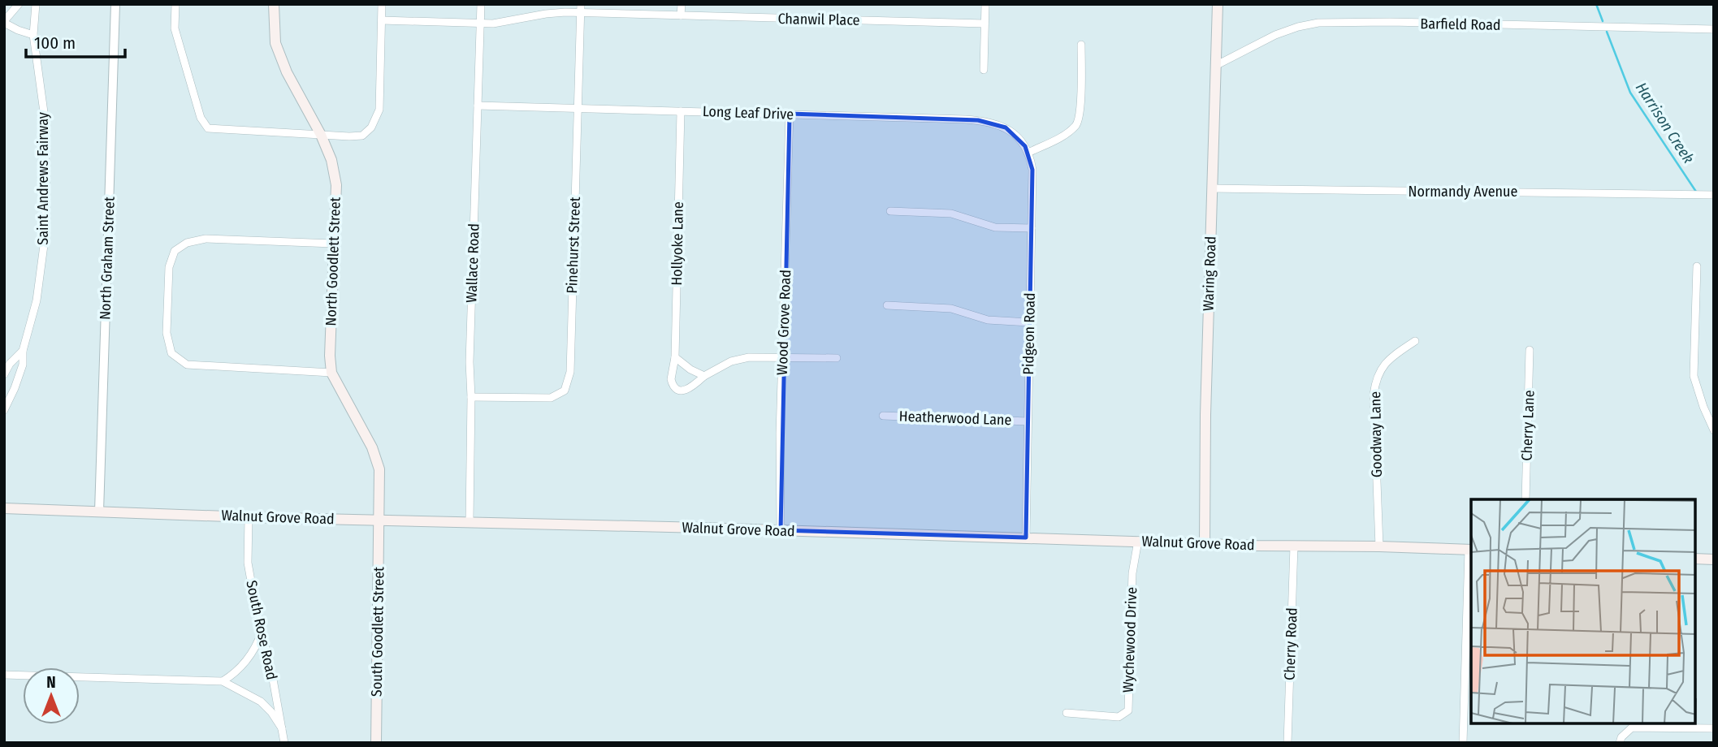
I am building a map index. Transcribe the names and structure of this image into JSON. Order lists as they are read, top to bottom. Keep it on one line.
{"streets":{"main road":["North Goodlett Street","Waring Road","Walnut Grove Road","South Goodlett Street"],"street":["Chanwil Place","Barfield Road","Long Leaf Drive","Saint Andrews Fairway","Normandy Avenue","Hollyoke Lane","Pinehurst Street","North Graham Street","Wallace Road","Wood Grove Road","Pidgeon Road","Heatherwood Lane","Cherry Lane","Goodway Lane","South Rose Road","Wychewood Drive","Cherry Road"]},"crossings":[["Chanwil Place","Pinehurst Street"],["Chanwil Place","Wallace Road"],["Barfield Road","Waring Road"],["Long Leaf Drive","Hollyoke Lane"],["Long Leaf Drive","Pinehurst Street"],["Long Leaf Drive","Wallace Road"],["Long Leaf Drive","Wood Grove Road"],["Long Leaf Drive","Pidgeon Road"],["Normandy Avenue","Waring Road"],["Pinehurst Street","Wallace Road"],["North Graham Street","Walnut Grove Road"],["North Goodlett Street","Walnut Grove Road"],["North Goodlett Street","South Goodlett Street"],["Wallace Road","Walnut Grove Road"],["Waring Road","Walnut Grove Road"],["Wood Grove Road","Walnut Grove Road"],["Pidgeon Road","Heatherwood Lane"],["Pidgeon Road","Walnut Grove Road"],["Goodway Lane","Walnut Grove Road"],["Walnut Grove Road","South Rose Road"],["Walnut Grove Road","South Goodlett Street"],["Walnut Grove Road","Wychewood Drive"],["Walnut Grove Road","Cherry Road"]],"water":["Harrison Creek"],"scale_bar":"100 m","north":"top"}
